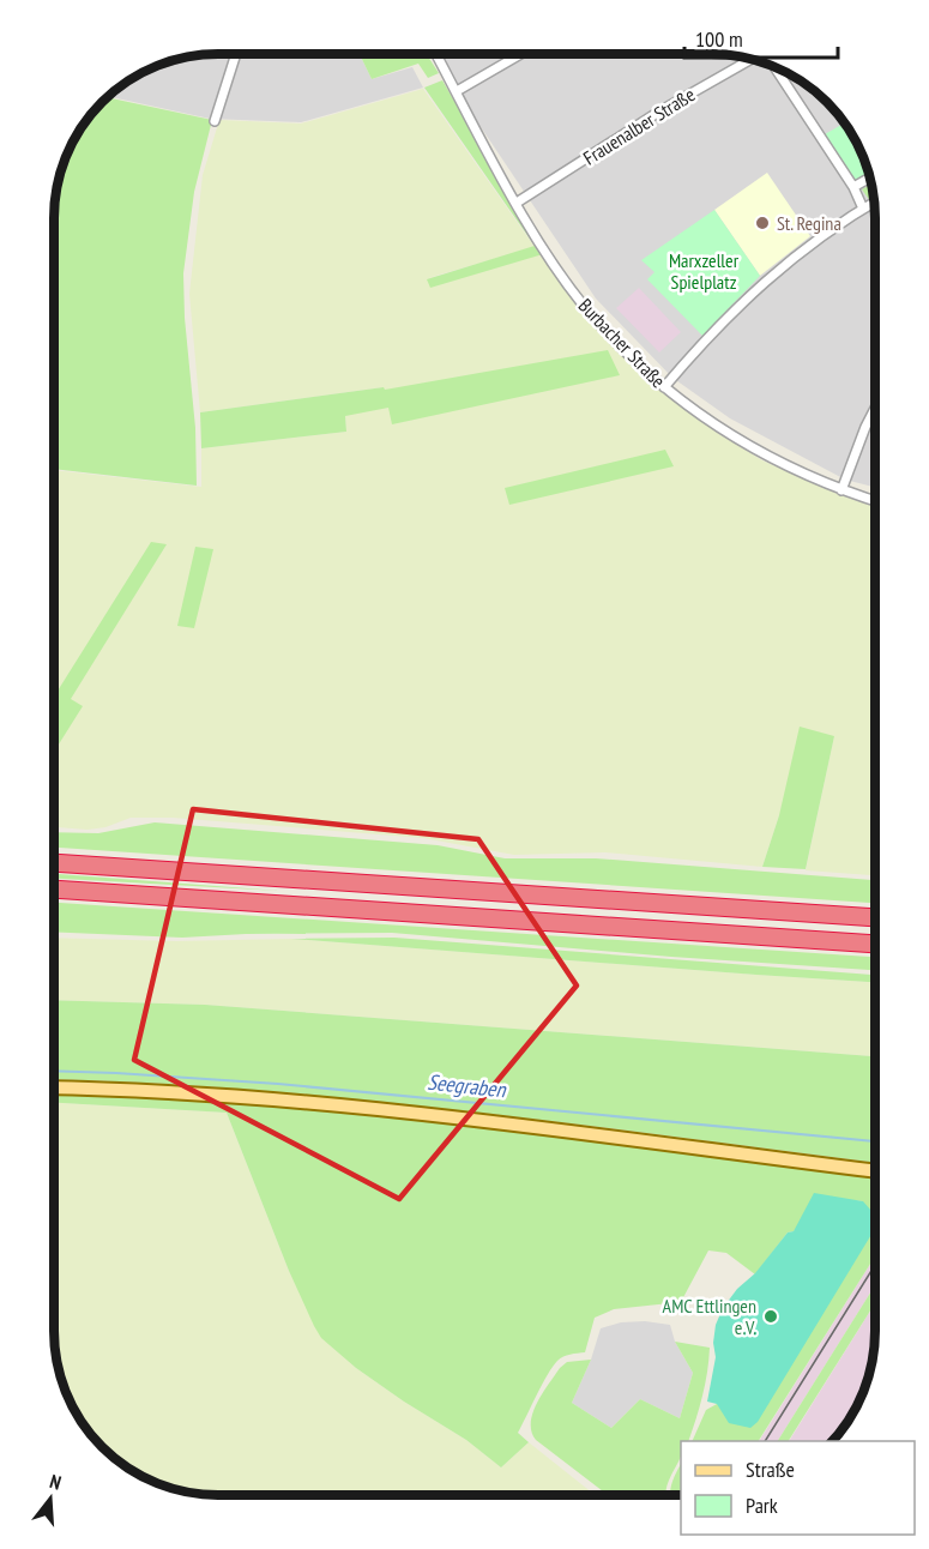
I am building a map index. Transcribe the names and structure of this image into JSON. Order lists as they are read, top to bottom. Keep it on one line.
{"streets":{"street":["Frauenalber Straße","Burbacher Straße"]},"crossings":[["Frauenalber Straße","Burbacher Straße"]],"water":["Seegraben"],"parks":["Marxzeller Spielplatz"],"places":["St. Regina","AMC Ettlingen e.V."],"legend":["Straße","Park"],"scale_bar":"100 m","north":"top"}
